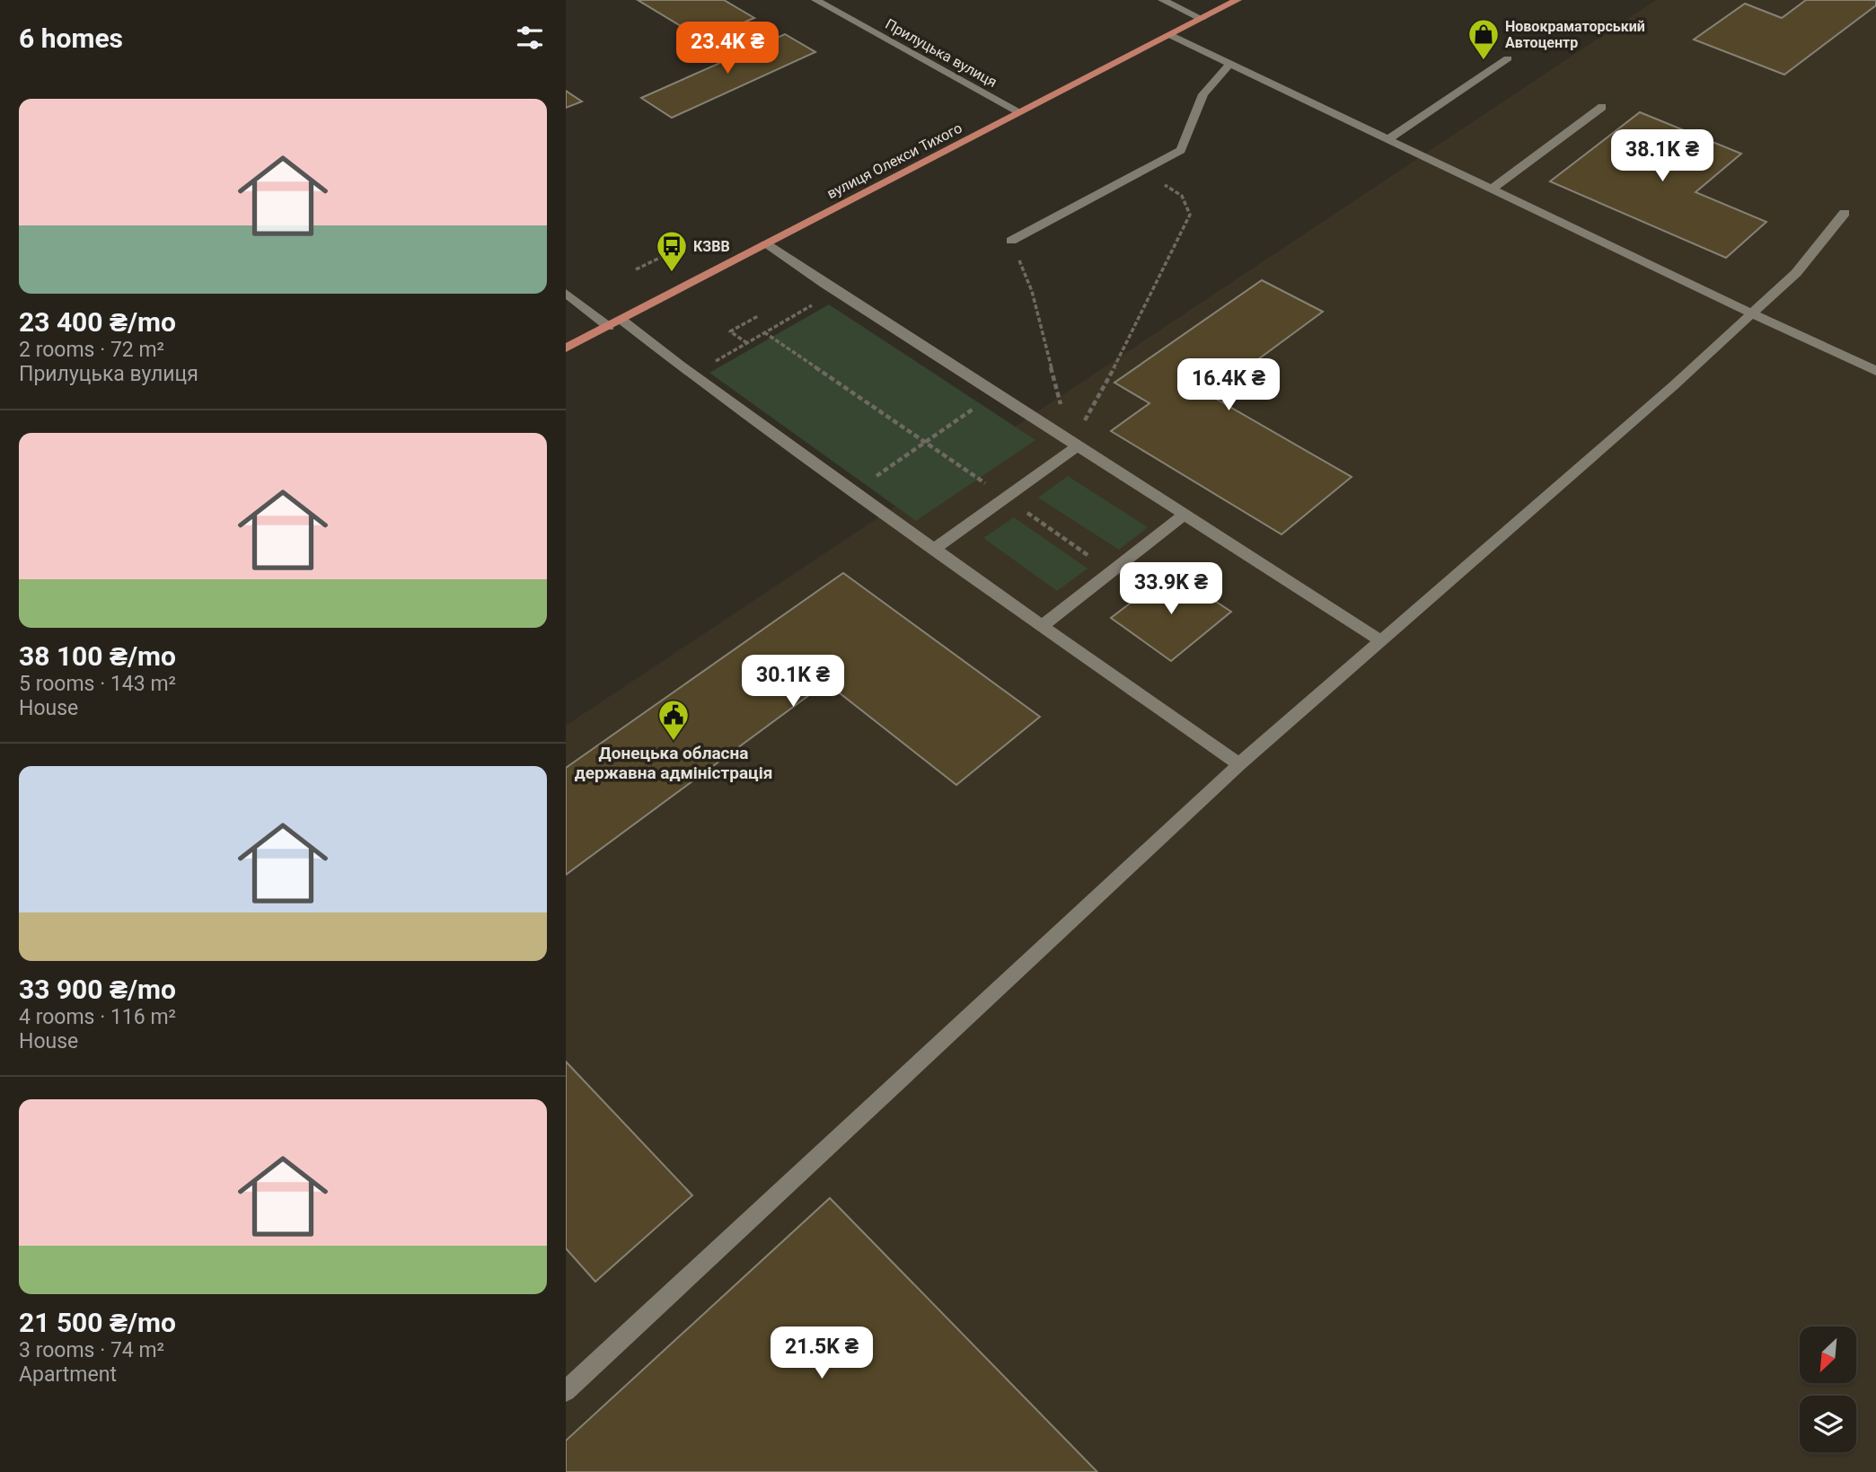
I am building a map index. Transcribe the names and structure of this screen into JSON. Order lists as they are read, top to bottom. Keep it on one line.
{"streets":{"main road":["вулиця Олекси Тихого"],"street":["Прилуцька вулиця"]},"crossings":[["Прилуцька вулиця","вулиця Олекси Тихого"]],"places":{"shop":["Новокраматорський Автоцентр"],"bus stop":["КЗВВ"],"public building":["Донецька обласна державна адміністрація"]},"north":"bottom left","page":{"heading":"6 homes","price":["23.4K ₴","38.1K ₴","16.4K ₴","33.9K ₴","30.1K ₴","21.5K ₴"],"list":[{"name":"23 400 ₴/mo","note":"2 rooms · 72 m² · Прилуцька вулиця"},{"name":"38 100 ₴/mo","note":"5 rooms · 143 m² · House"},{"name":"33 900 ₴/mo","note":"4 rooms · 116 m² · House"},{"name":"21 500 ₴/mo","note":"3 rooms · 74 m² · Apartment"}]}}
